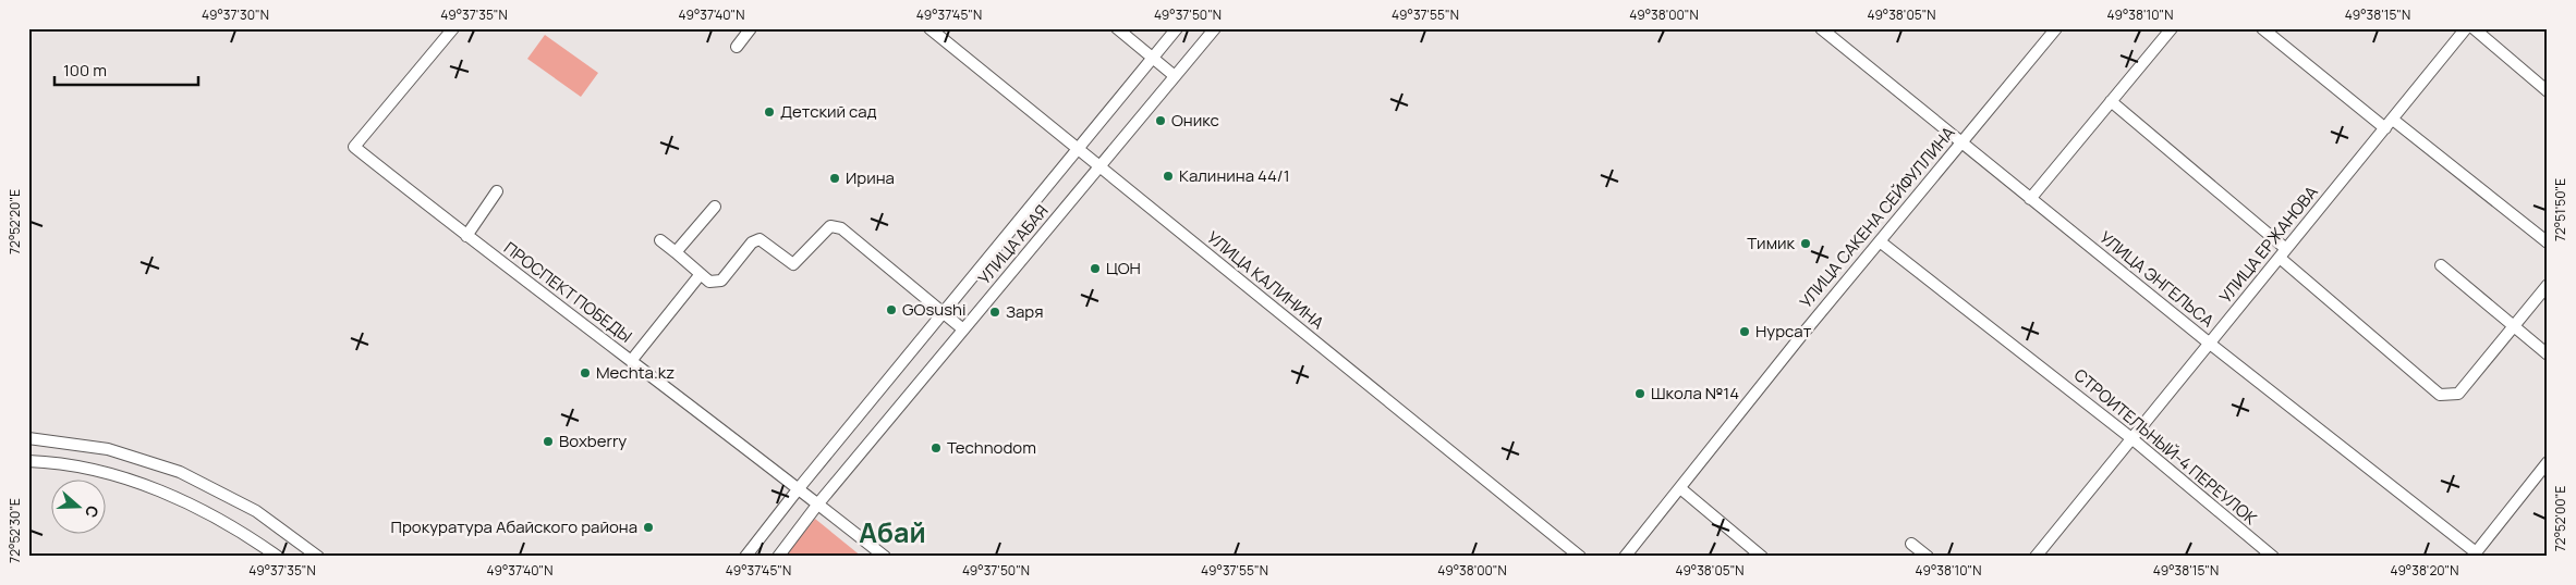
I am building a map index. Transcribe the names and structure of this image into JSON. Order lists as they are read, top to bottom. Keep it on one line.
{"streets":{"street":["УЛИЦА САКЕНА СЕЙФУЛЛИНА","УЛИЦА АБАЯ","УЛИЦА ЕРЖАНОВА","УЛИЦА ЭНГЕЛЬСА","УЛИЦА КАЛИНИНА","ПРОСПЕКТ ПОБЕДЫ","СТРОИТЕЛЬНЫЙ-4 ПЕРЕУЛОК"]},"crossings":[["УЛИЦА САКЕНА СЕЙФУЛЛИНА","УЛИЦА ЭНГЕЛЬСА"],["УЛИЦА САКЕНА СЕЙФУЛЛИНА","СТРОИТЕЛЬНЫЙ-4 ПЕРЕУЛОК"],["УЛИЦА АБАЯ","УЛИЦА КАЛИНИНА"],["УЛИЦА АБАЯ","ПРОСПЕКТ ПОБЕДЫ"],["УЛИЦА ЕРЖАНОВА","УЛИЦА ЭНГЕЛЬСА"],["УЛИЦА ЕРЖАНОВА","СТРОИТЕЛЬНЫЙ-4 ПЕРЕУЛОК"]],"districts":["Абай"],"places":["Детский сад","Оникс","Калинина 44/1","Ирина","Тимик","ЦОН","GOsushi","Заря","Нурсат","Mechta.kz","Школа №14","Boxberry","Technodom","Прокуратура Абайского района"],"scale_bar":"100 m","north":"right","coordinates":["49°37'30\"N","49°37'35\"N","49°37'40\"N","49°37'45\"N","49°37'50\"N","49°37'55\"N","49°38'00\"N","49°38'05\"N","49°38'10\"N","49°38'15\"N","72°51'50\"E","72°52'20\"E","72°52'00\"E","72°52'30\"E","49°38'20\"N"]}
